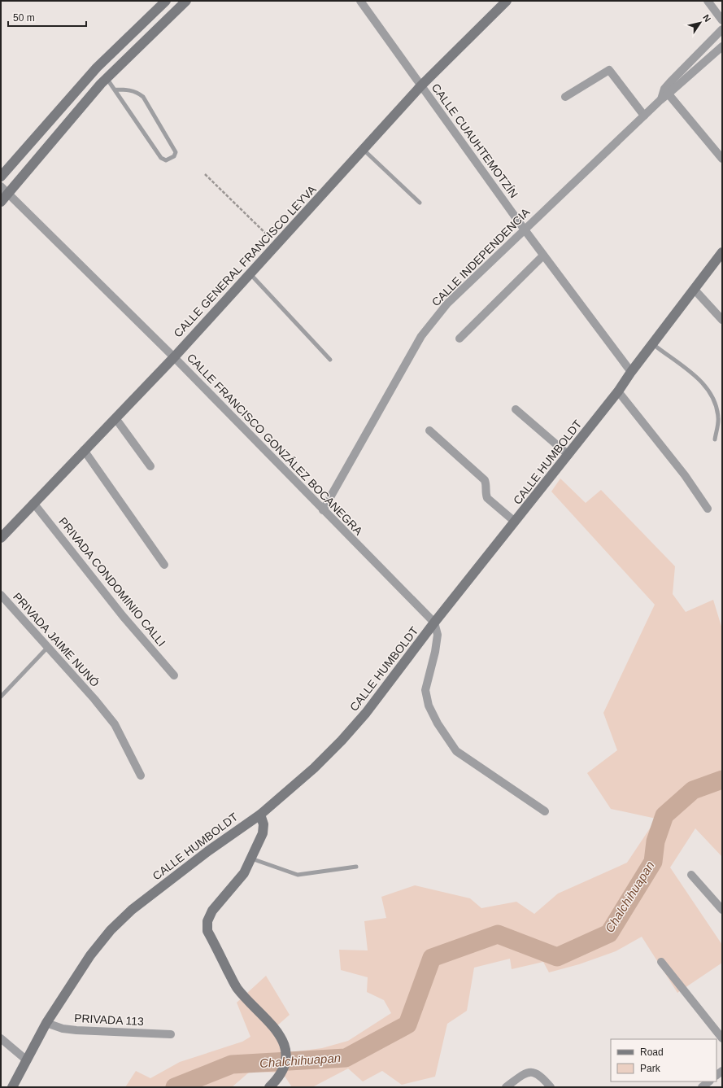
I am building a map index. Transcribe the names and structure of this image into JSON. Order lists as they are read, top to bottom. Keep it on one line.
{"streets":{"street":["CALLE CUAUHTEMOTZÍN","CALLE INDEPENDENCIA","CALLE GENERAL FRANCISCO LEYVA","CALLE FRANCISCO GONZÁLEZ BOCANEGRA","CALLE HUMBOLDT","PRIVADA CONDOMINIO CALLI","PRIVADA JAIME NUNÓ","PRIVADA 113"]},"crossings":[["CALLE CUAUHTEMOTZÍN","CALLE INDEPENDENCIA"],["CALLE CUAUHTEMOTZÍN","CALLE GENERAL FRANCISCO LEYVA"],["CALLE CUAUHTEMOTZÍN","CALLE HUMBOLDT"],["CALLE INDEPENDENCIA","CALLE FRANCISCO GONZÁLEZ BOCANEGRA"],["CALLE GENERAL FRANCISCO LEYVA","CALLE FRANCISCO GONZÁLEZ BOCANEGRA"],["CALLE GENERAL FRANCISCO LEYVA","PRIVADA CONDOMINIO CALLI"],["CALLE FRANCISCO GONZÁLEZ BOCANEGRA","CALLE HUMBOLDT"],["CALLE HUMBOLDT","PRIVADA 113"]],"water":["Chalchihuapan"],"legend":["Road","Park"],"scale_bar":"50 m","north":"top right"}
